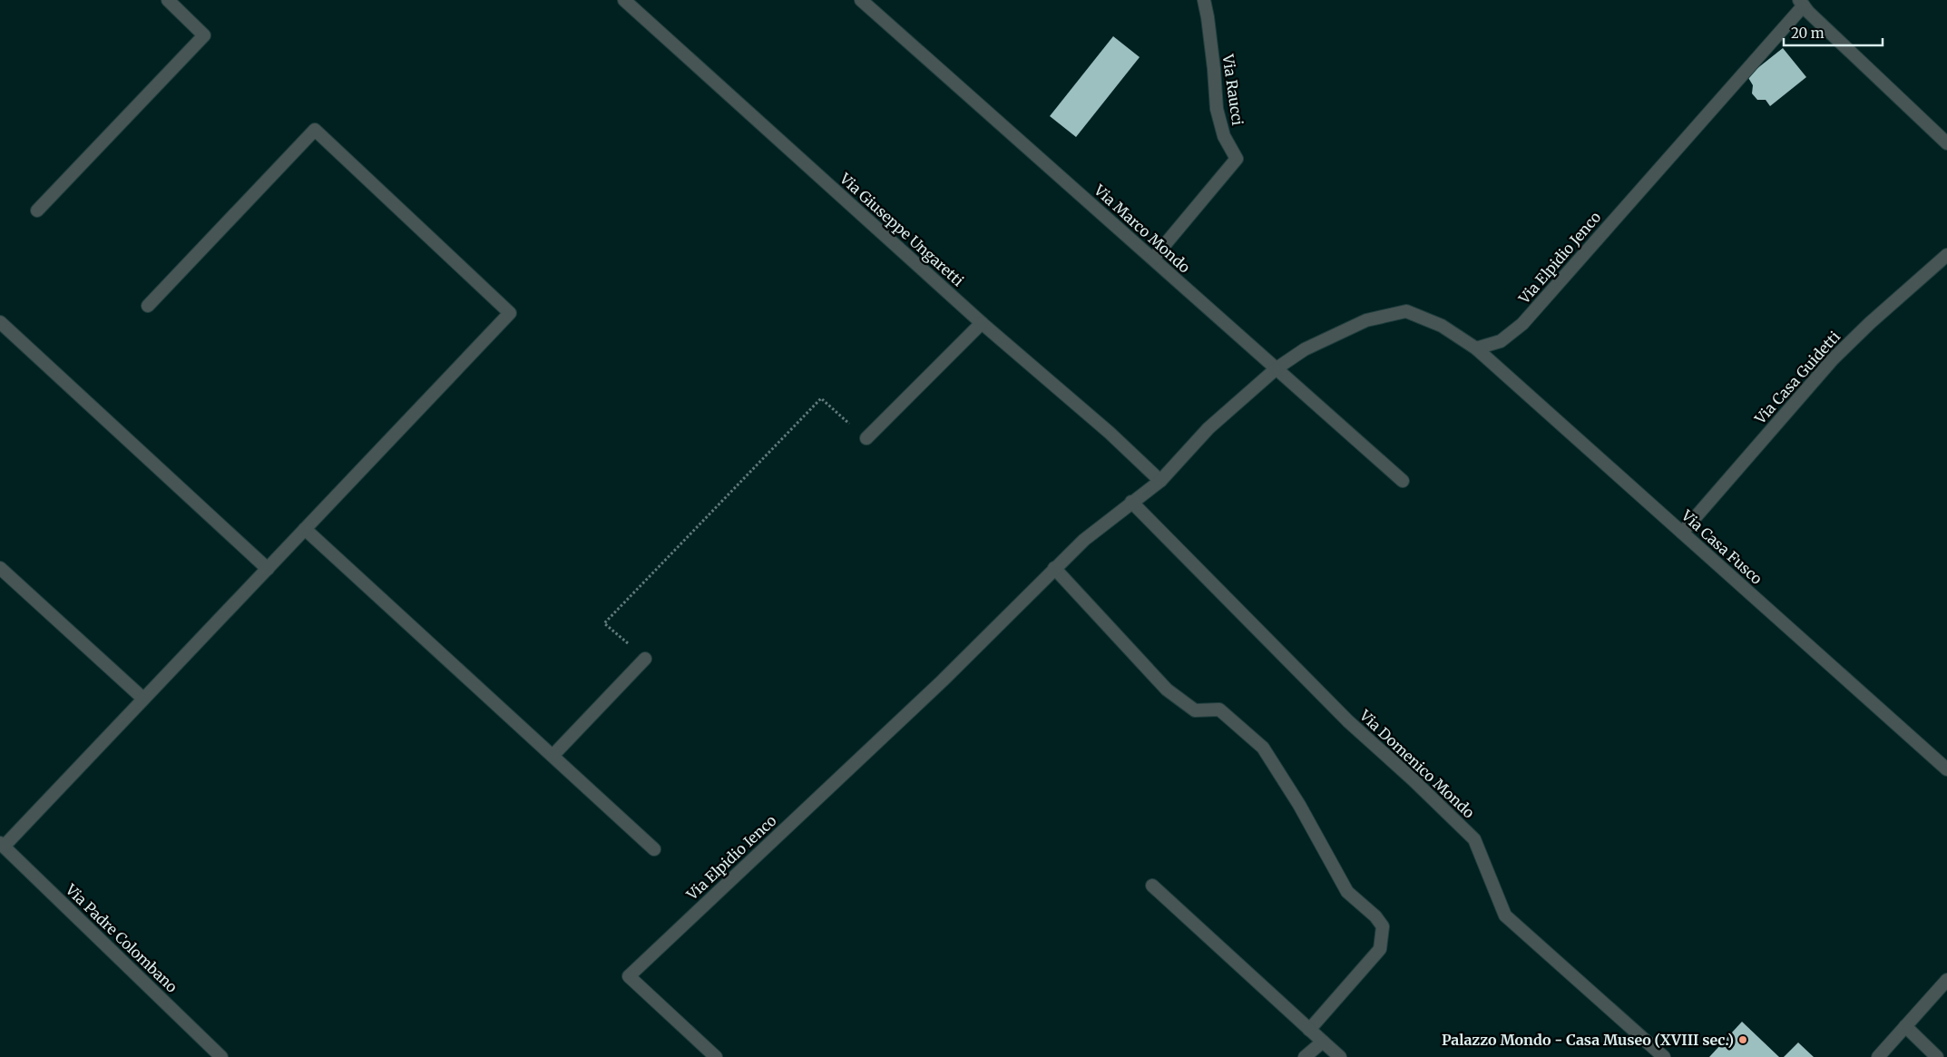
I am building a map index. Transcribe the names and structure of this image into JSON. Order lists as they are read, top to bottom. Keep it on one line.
{"streets":{"street":["Via Raucci","Via Marco Mondo","Via Giuseppe Ungaretti","Via Elpidio Jenco","Via Casa Guidetti","Via Casa Fusco","Via Domenico Mondo","Via Elpidio Ienco","Via Padre Colombano"]},"crossings":[["Via Raucci","Via Marco Mondo"],["Via Elpidio Jenco","Via Casa Fusco"],["Via Casa Guidetti","Via Casa Fusco"]],"places":["Palazzo Mondo - Casa Museo (XVIII sec.)"],"scale_bar":"20 m"}
